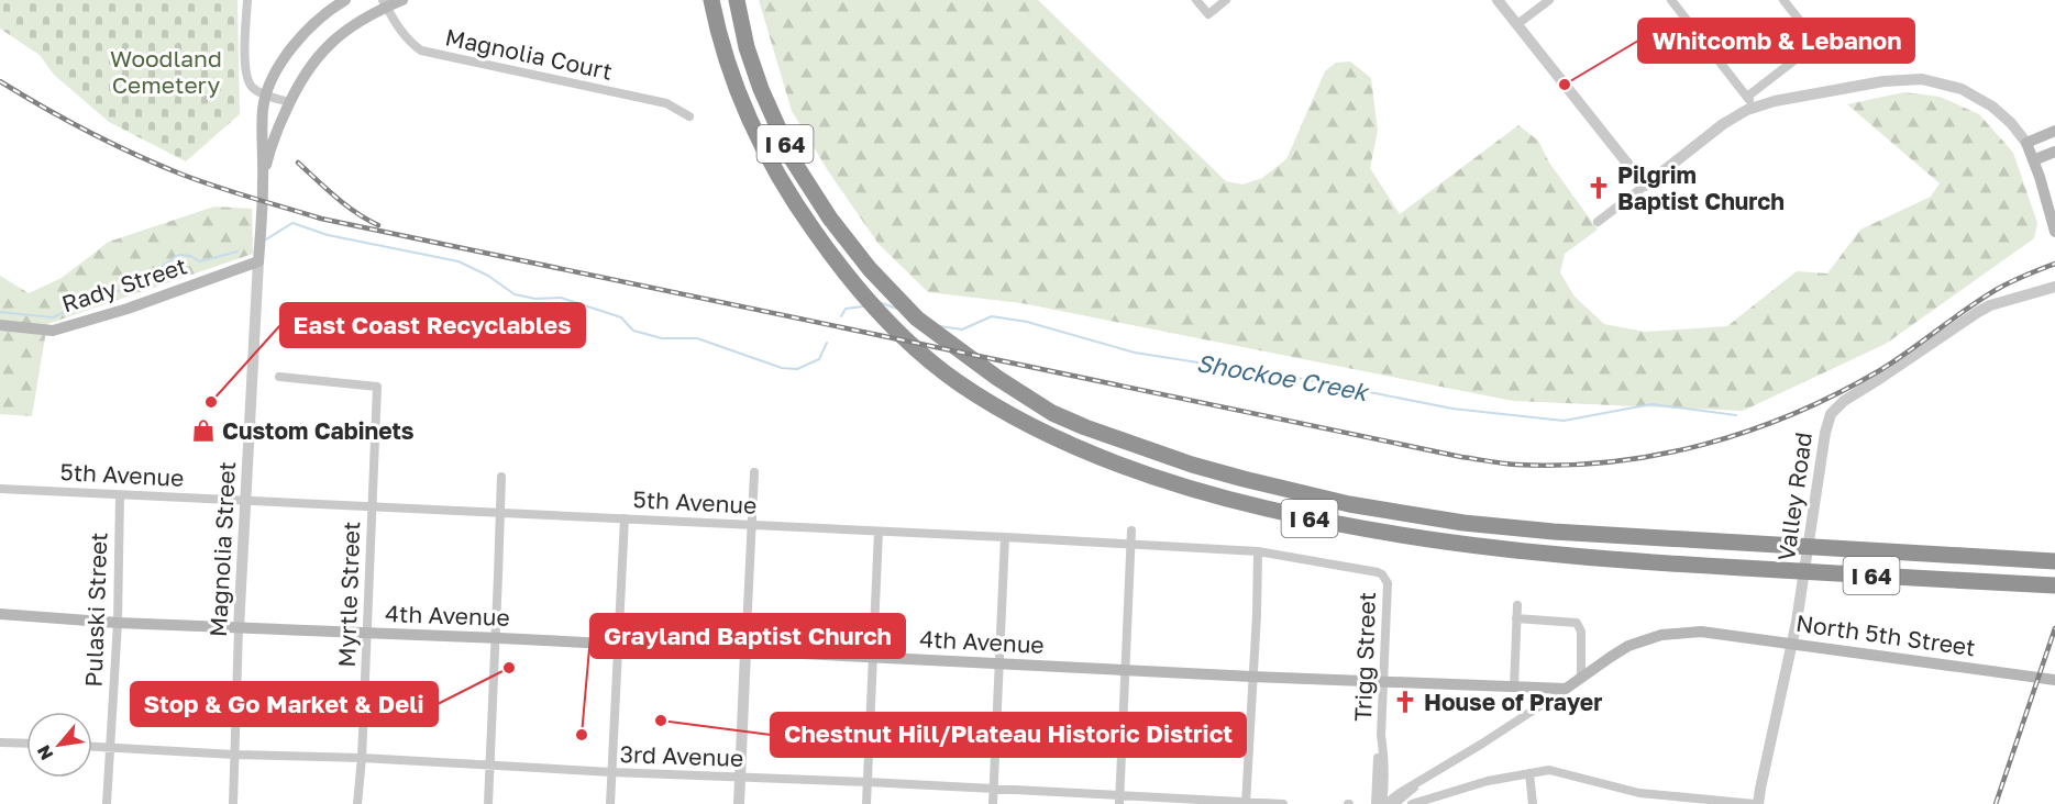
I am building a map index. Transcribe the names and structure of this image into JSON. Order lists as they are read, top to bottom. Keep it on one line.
{"streets":{"highway":["I 64"],"main road":["Rady Street","Magnolia Street","4th Avenue","North 5th Street"],"street":["Magnolia Court","5th Avenue","Valley Road","Myrtle Street","Pulaski Street","Trigg Street","3rd Avenue"]},"crossings":[["Magnolia Court","Magnolia Street"],["Rady Street","Magnolia Street"],["5th Avenue","Magnolia Street"],["5th Avenue","Myrtle Street"],["5th Avenue","Pulaski Street"],["5th Avenue","Trigg Street"],["Magnolia Street","4th Avenue"],["Magnolia Street","3rd Avenue"],["Myrtle Street","4th Avenue"],["Myrtle Street","3rd Avenue"],["Pulaski Street","4th Avenue"],["Pulaski Street","3rd Avenue"],["4th Avenue","North 5th Street"],["4th Avenue","Trigg Street"]],"water":["Shockoe Creek"],"parks":["Woodland Cemetery"],"places":{"other":["Whitcomb & Lebanon","East Coast Recyclables","Stop & Go Market & Deli","Chestnut Hill/Plateau Historic District","Grayland Baptist Church"],"church":["Pilgrim Baptist Church","House of Prayer"],"shop":["Custom Cabinets"]},"north":"bottom left"}
